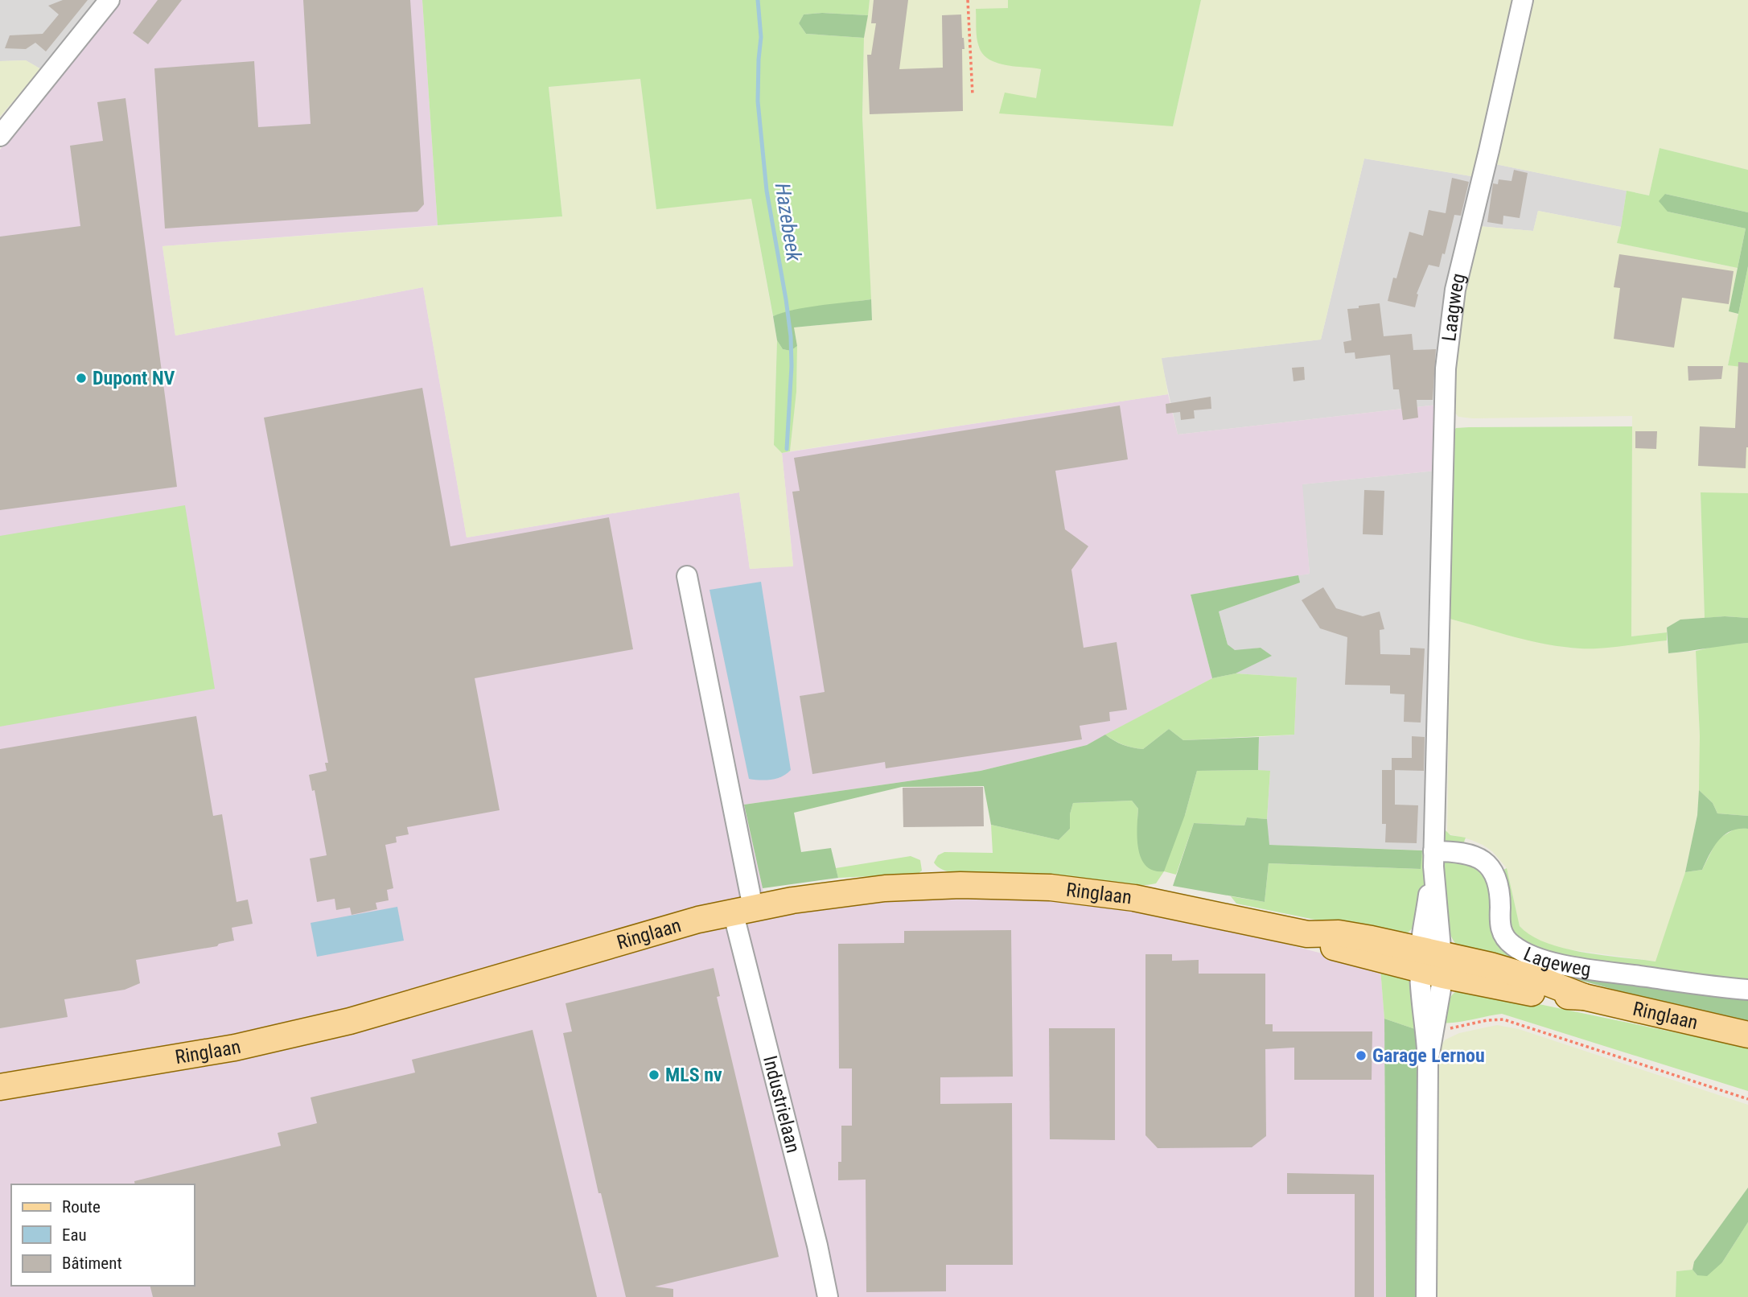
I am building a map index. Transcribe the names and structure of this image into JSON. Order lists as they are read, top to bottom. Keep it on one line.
{"streets":{"main road":["Ringlaan"],"street":["Laagweg","Lageweg","Industrielaan"]},"crossings":[["Laagweg","Lageweg"],["Ringlaan","Industrielaan"]],"water":["Hazebeek"],"places":["Dupont NV","Garage Lernou","MLS nv"],"legend":["Route","Eau","Bâtiment"]}
